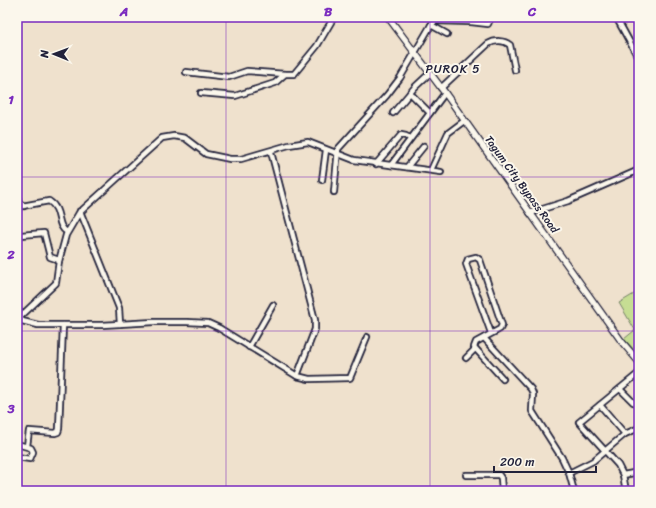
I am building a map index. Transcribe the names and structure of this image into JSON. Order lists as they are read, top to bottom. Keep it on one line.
{"streets":{"main road":["Tagum City Bypass Road"]},"districts":["PUROK 5"],"scale_bar":"200 m","north":"left","grid":{"columns":["A","B","C"],"rows":["1","2","3"]}}
